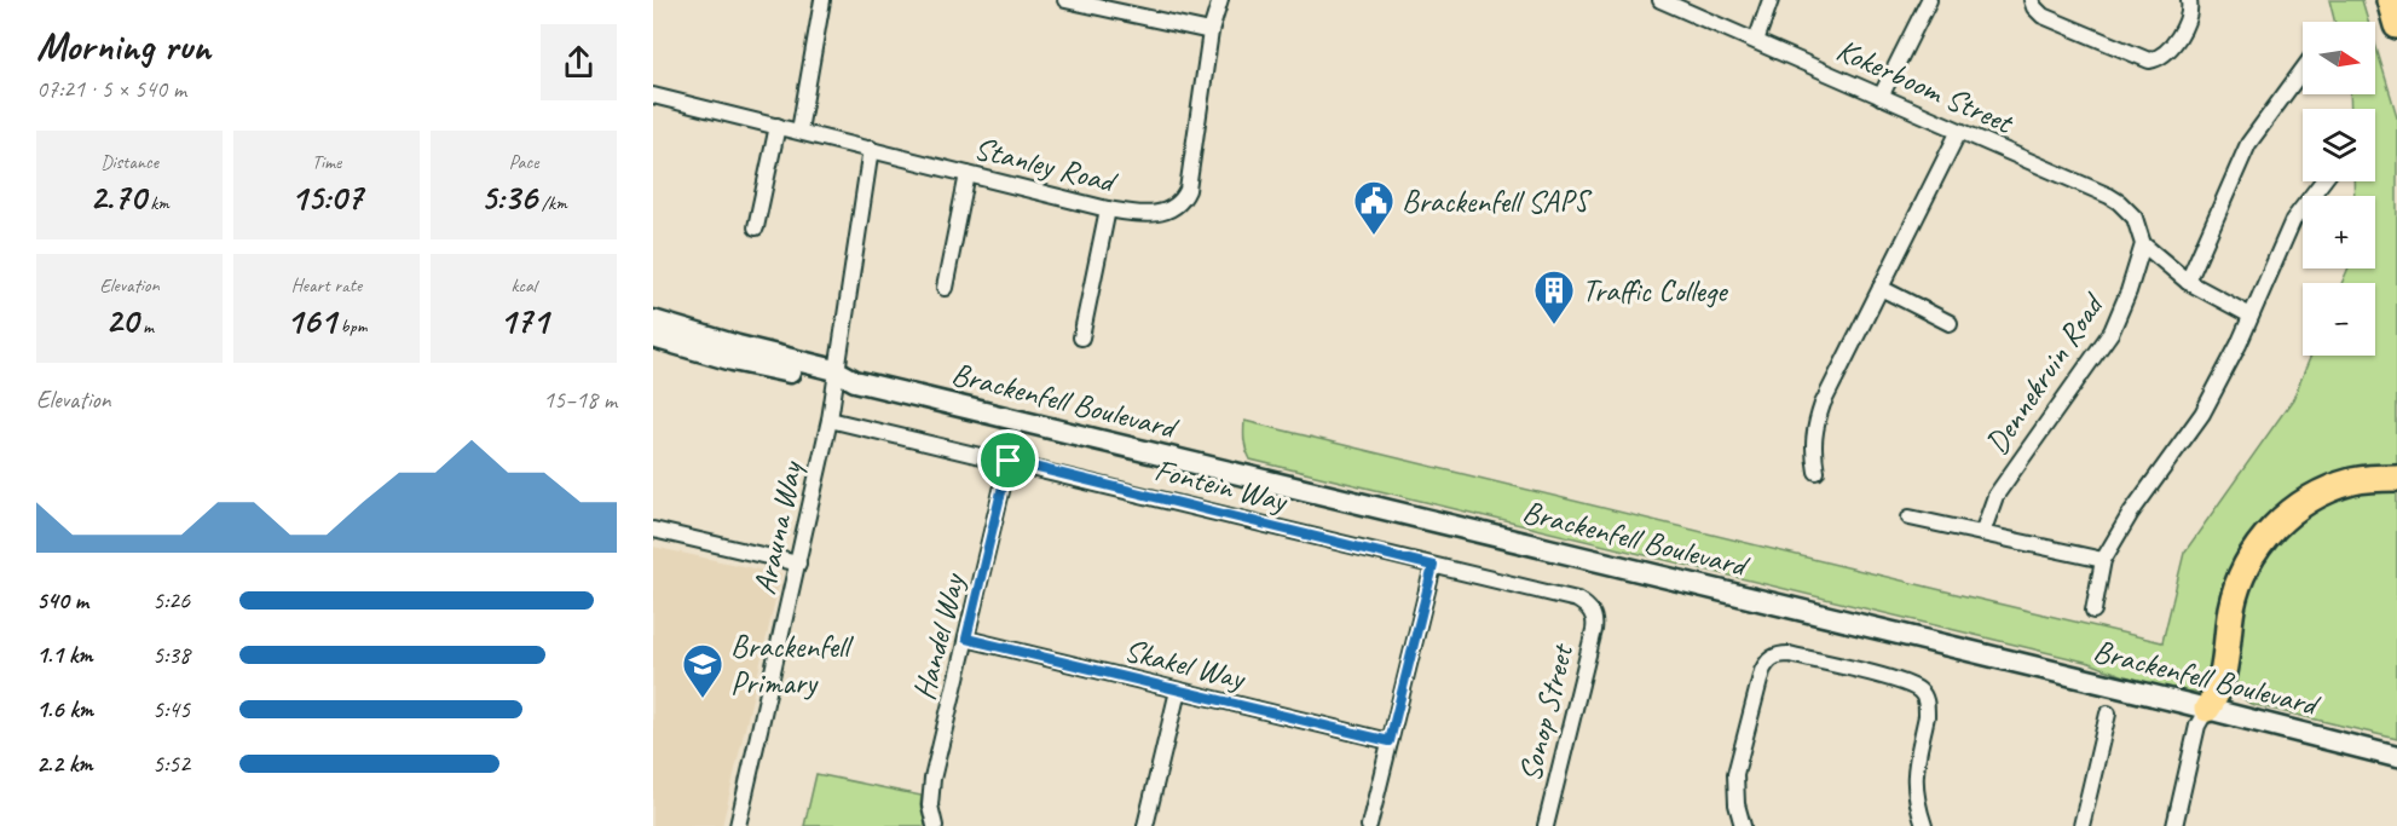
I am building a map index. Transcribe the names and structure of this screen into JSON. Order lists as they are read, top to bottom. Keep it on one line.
{"streets":{"street":["Kokerboom Street","Stanley Road","Dennekruin Road","Brackenfell Boulevard","Fontein Way","Arauna Way","Handel Way","Skakel Way","Sonop Street"]},"crossings":[["Kokerboom Street","Dennekruin Road"],["Brackenfell Boulevard","Arauna Way"],["Fontein Way","Arauna Way"],["Fontein Way","Handel Way"],["Fontein Way","Sonop Street"],["Handel Way","Skakel Way"]],"places":{"public building":["Brackenfell SAPS"],"building":["Traffic College"],"school or university":["Brackenfell Primary"]},"north":"right","page":{"heading":["Morning run","07:21 · 5 × 540 m"],"map_buttons":["+","−"],"stats":[["Distance","2.70 km"],["Time","15:07"],["Pace","5:36 /km"],["Elevation","20 m"],["Heart rate","161 bpm"],["kcal","171"]],"chart":["Elevation","15–18 m"],"list":[{"name":"540 m","note":"5:26"},{"name":"1.1 km","note":"5:38"},{"name":"1.6 km","note":"5:45"},{"name":"2.2 km","note":"5:52"}]}}
